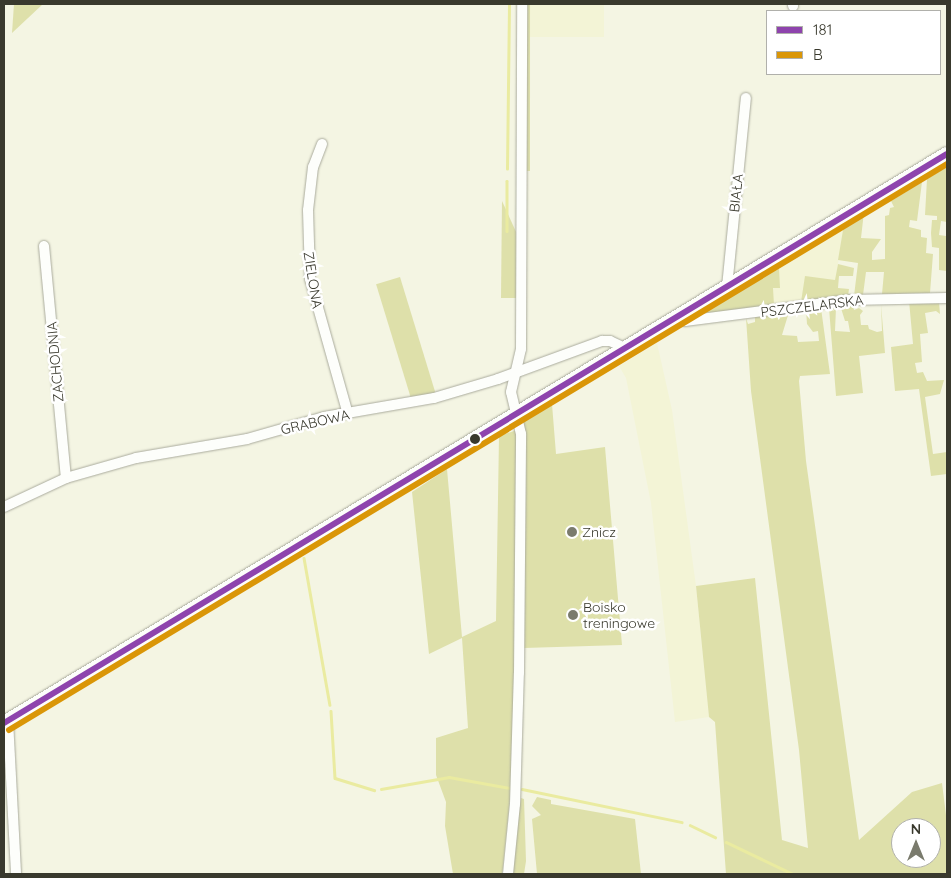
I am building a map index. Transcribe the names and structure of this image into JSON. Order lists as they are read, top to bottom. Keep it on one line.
{"streets":{"street":["BIAŁA","ZIELONA","PSZCZELARSKA","ZACHODNIA","GRABOWA"]},"crossings":[["ZIELONA","GRABOWA"],["ZACHODNIA","GRABOWA"]],"places":["Znicz","Boisko treningowe"],"lines":["transit line 181","transit line B"],"legend":["181","B"],"north":"top"}
